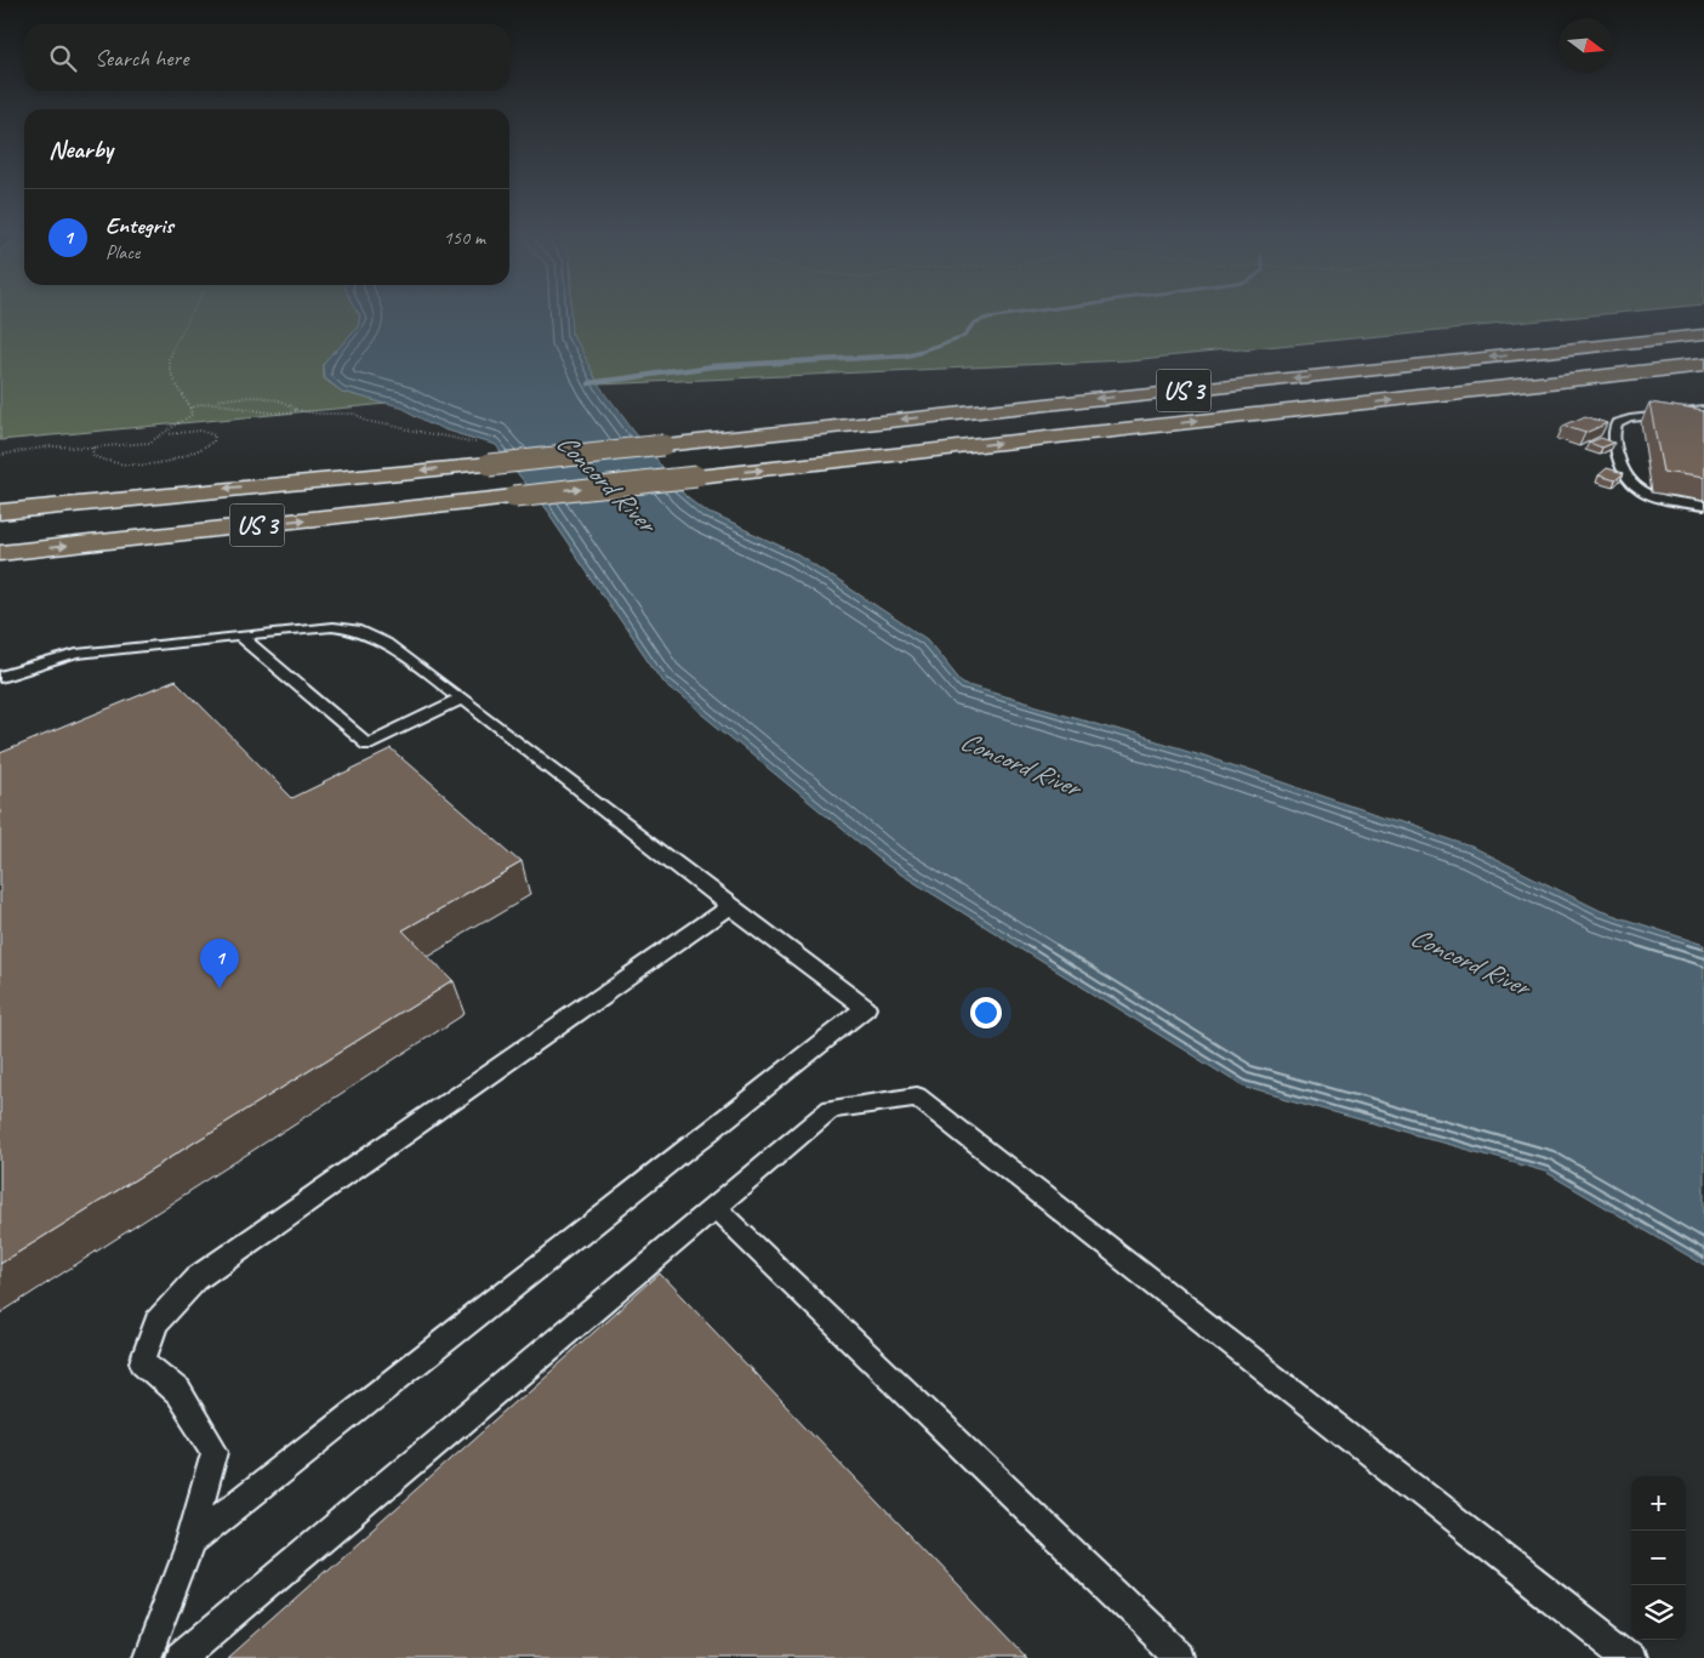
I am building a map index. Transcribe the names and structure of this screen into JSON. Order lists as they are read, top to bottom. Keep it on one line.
{"streets":{"highway":["US 3"]},"water":["Concord River"],"north":"right","page":{"search":"Search here","heading":"Nearby","list":[{"mark":"1","name":"Entegris","note":"Place","value":"150 m"}],"pins":"1","map_buttons":["+","−"]}}
